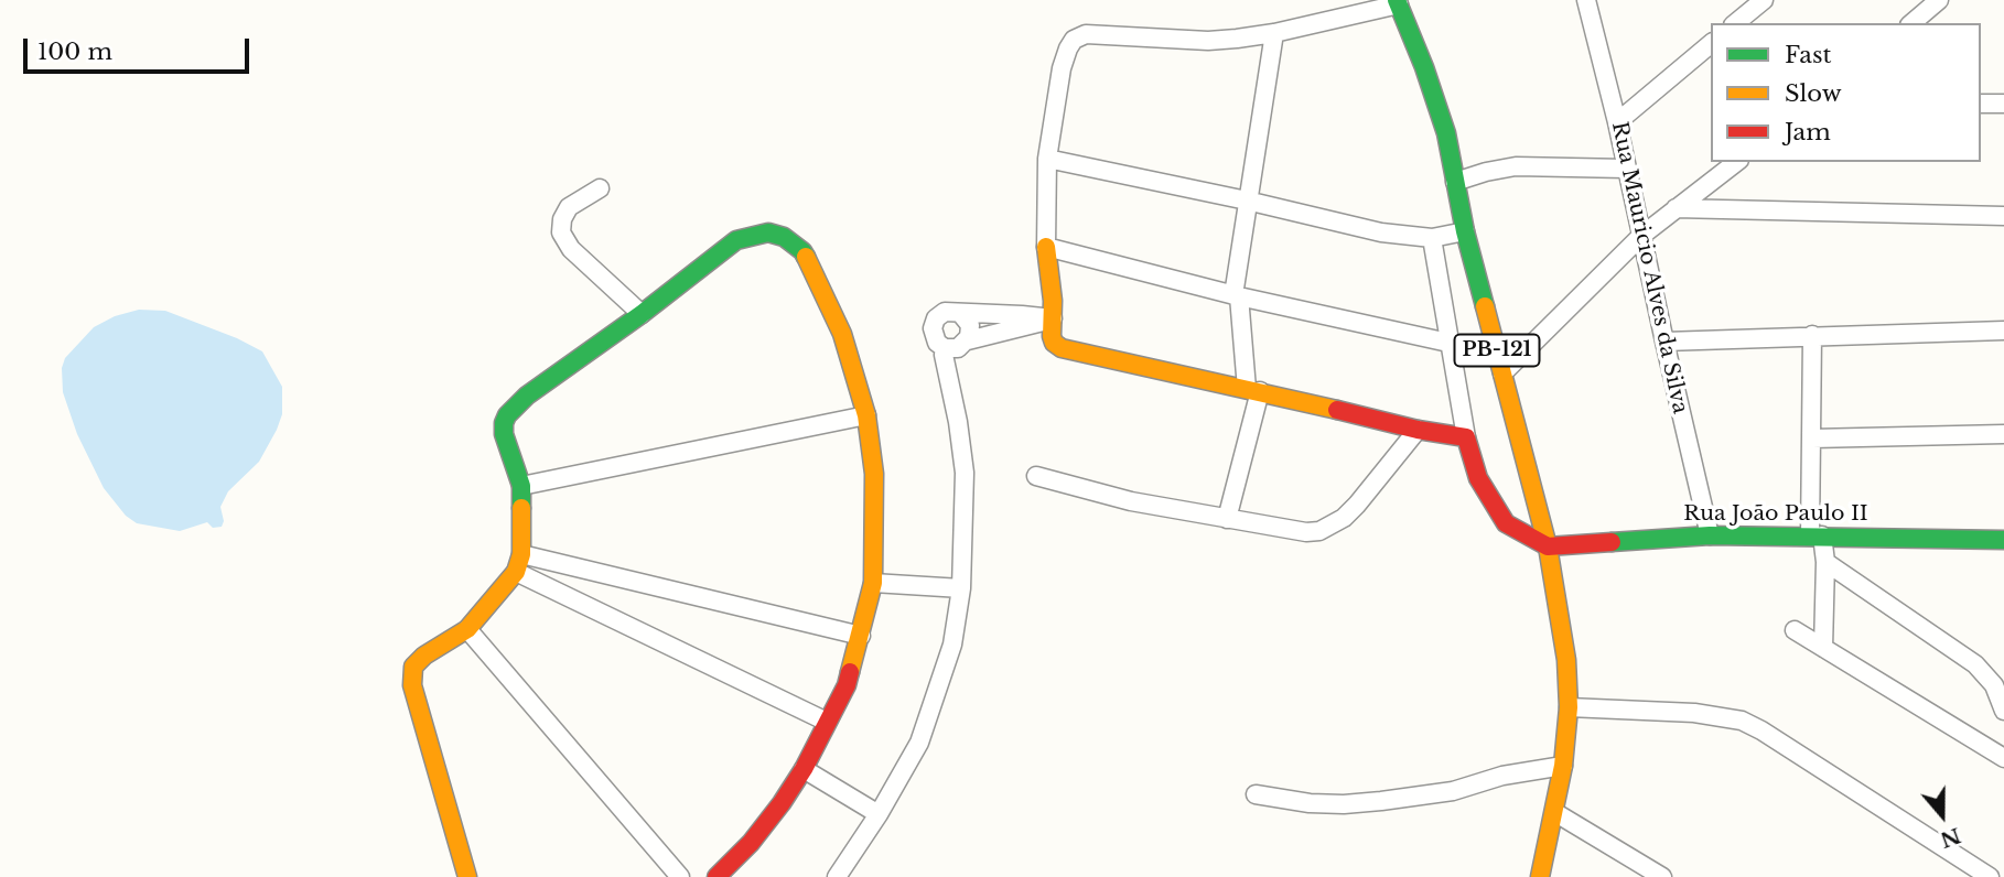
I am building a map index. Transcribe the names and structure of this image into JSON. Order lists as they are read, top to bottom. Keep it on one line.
{"streets":{"street":["Rua Mauricio Alves da Silva","PB-121","Rua João Paulo II"]},"crossings":[["Rua Mauricio Alves da Silva","Rua João Paulo II"],["PB-121","Rua João Paulo II"]],"legend":["Fast","Slow","Jam"],"scale_bar":"100 m","north":"bottom"}
